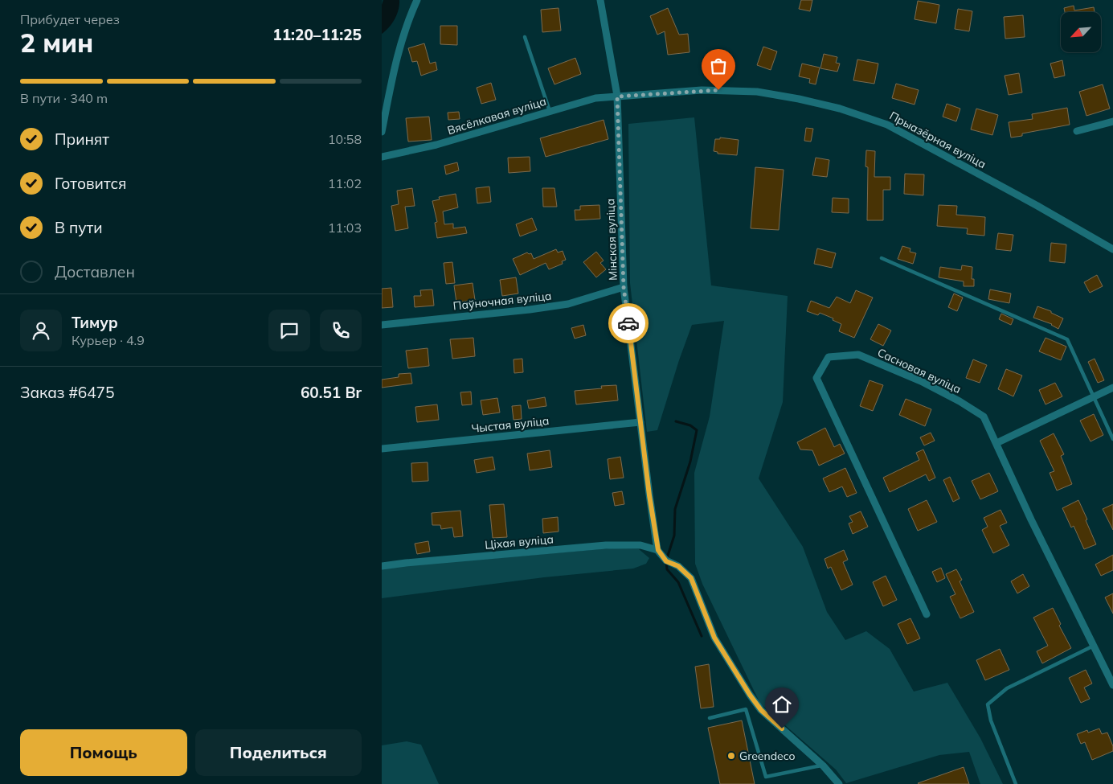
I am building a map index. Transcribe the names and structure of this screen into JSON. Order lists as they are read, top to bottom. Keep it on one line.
{"streets":{"street":["Вясёлкавая вуліца","Прыазёрная вуліца","Мінская вуліца","Паўночная вуліца","Сасновая вуліца","Чыстая вуліца","Ціхая вуліца"]},"crossings":[["Вясёлкавая вуліца","Прыазёрная вуліца"],["Вясёлкавая вуліца","Мінская вуліца"],["Прыазёрная вуліца","Мінская вуліца"],["Мінская вуліца","Паўночная вуліца"],["Мінская вуліца","Чыстая вуліца"],["Мінская вуліца","Ціхая вуліца"]],"places":["Greendeco"],"north":"bottom left","page":{"heading":["2 мин","Прибудет через","11:20–11:25"],"panel":["Тимур","Курьер · 4.9","Заказ #6475","60.51 Br"],"bar":"В пути · 340 m","list":[["Принят","10:58"],["Готовится","11:02"],["В пути","11:03"],"Доставлен"],"buttons":["Помощь","Поделиться"]}}
